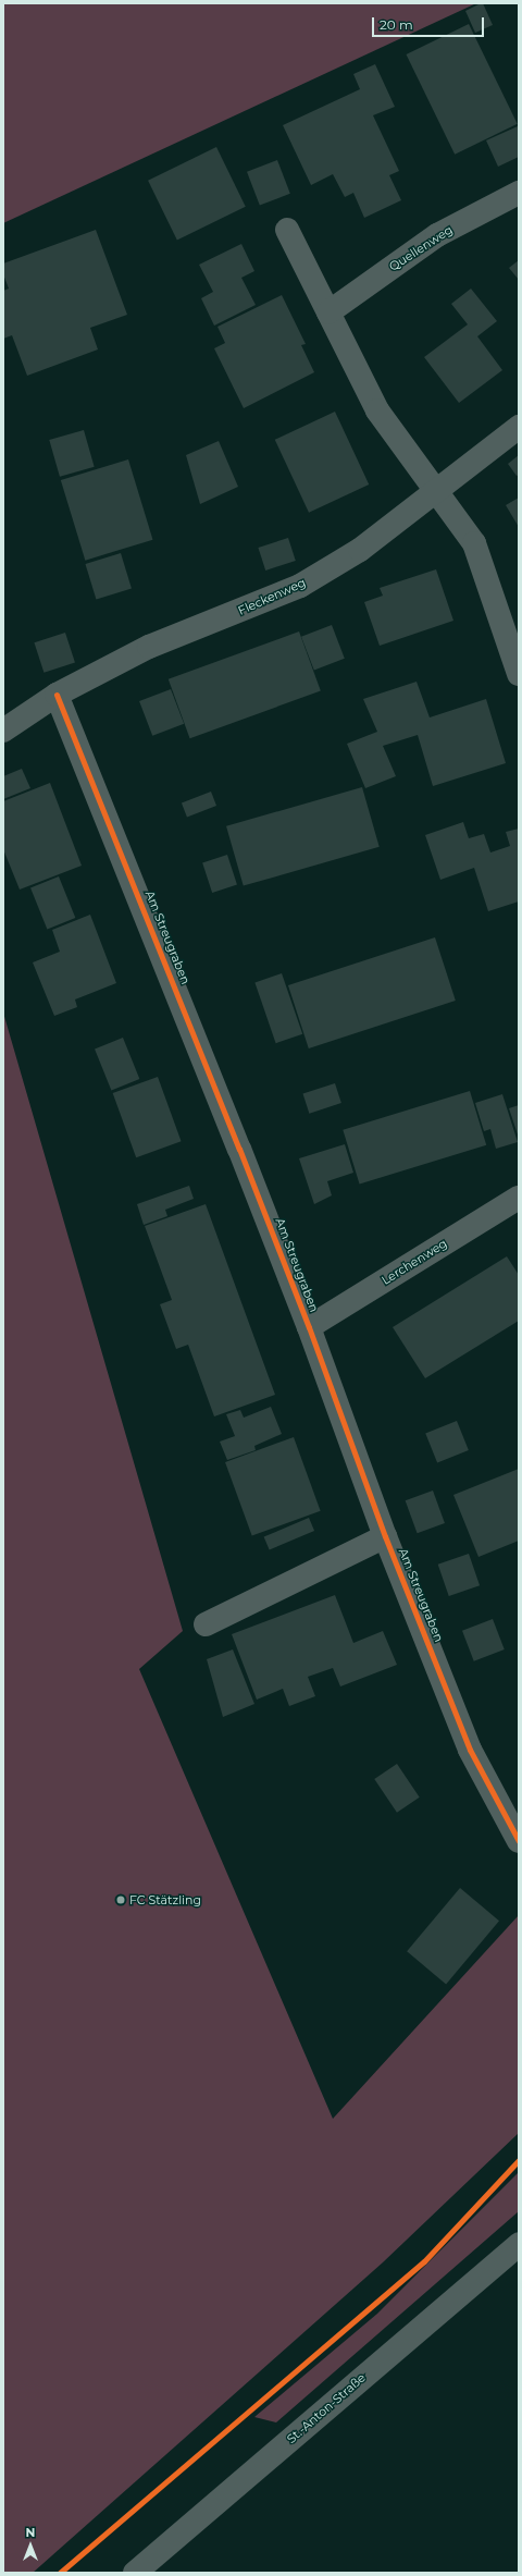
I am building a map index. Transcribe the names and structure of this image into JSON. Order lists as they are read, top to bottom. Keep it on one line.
{"streets":{"street":["Quellenweg","Fleckenweg","Am Streugraben","Lerchenweg","St.-Anton-Straße"]},"crossings":[["Fleckenweg","Am Streugraben"],["Am Streugraben","Lerchenweg"]],"places":["FC Stätzling"],"scale_bar":"20 m","north":"top"}
